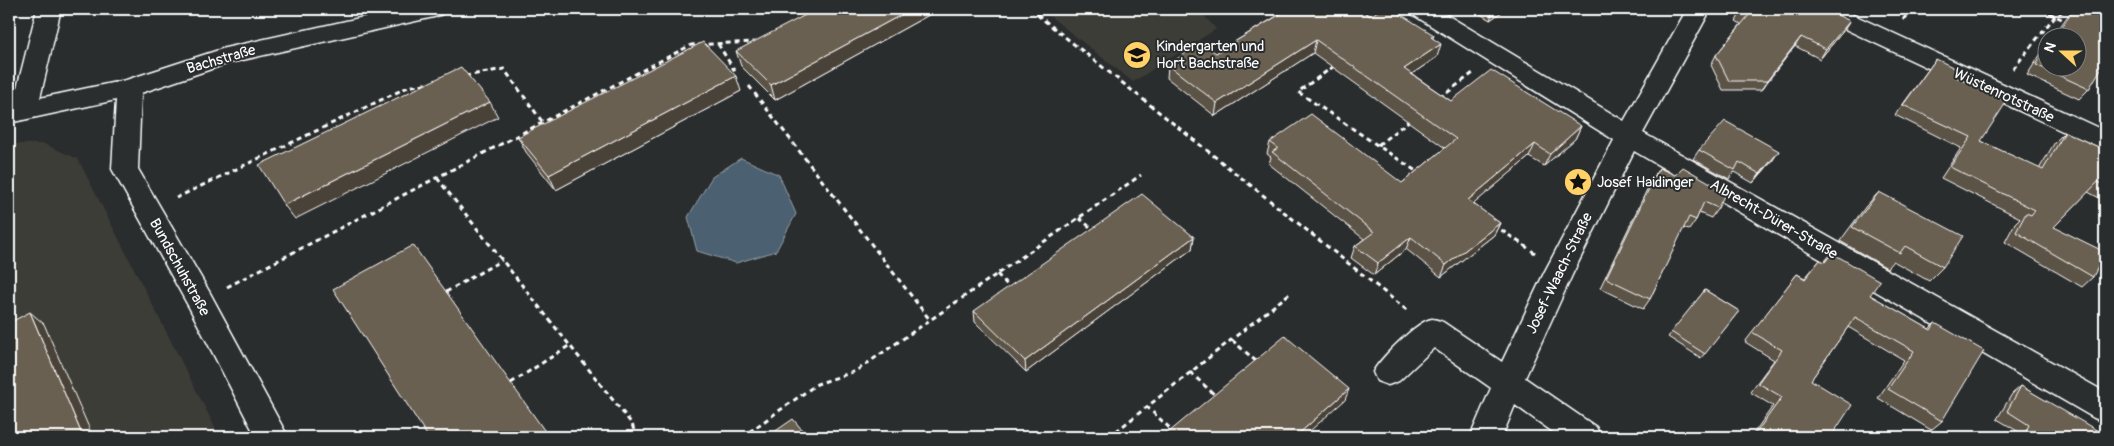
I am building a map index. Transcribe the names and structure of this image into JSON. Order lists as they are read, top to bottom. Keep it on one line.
{"streets":{"street":["Bachstraße","Wüstenrotstraße","Albrecht-Dürer-Straße","Bundschuhstraße","Josef-Waach-Straße"]},"crossings":[["Bachstraße","Bundschuhstraße"],["Albrecht-Dürer-Straße","Josef-Waach-Straße"]],"places":{"school or university":["Kindergarten und Hort Bachstraße"],"place":["Josef Haidinger"]},"north":"left"}
